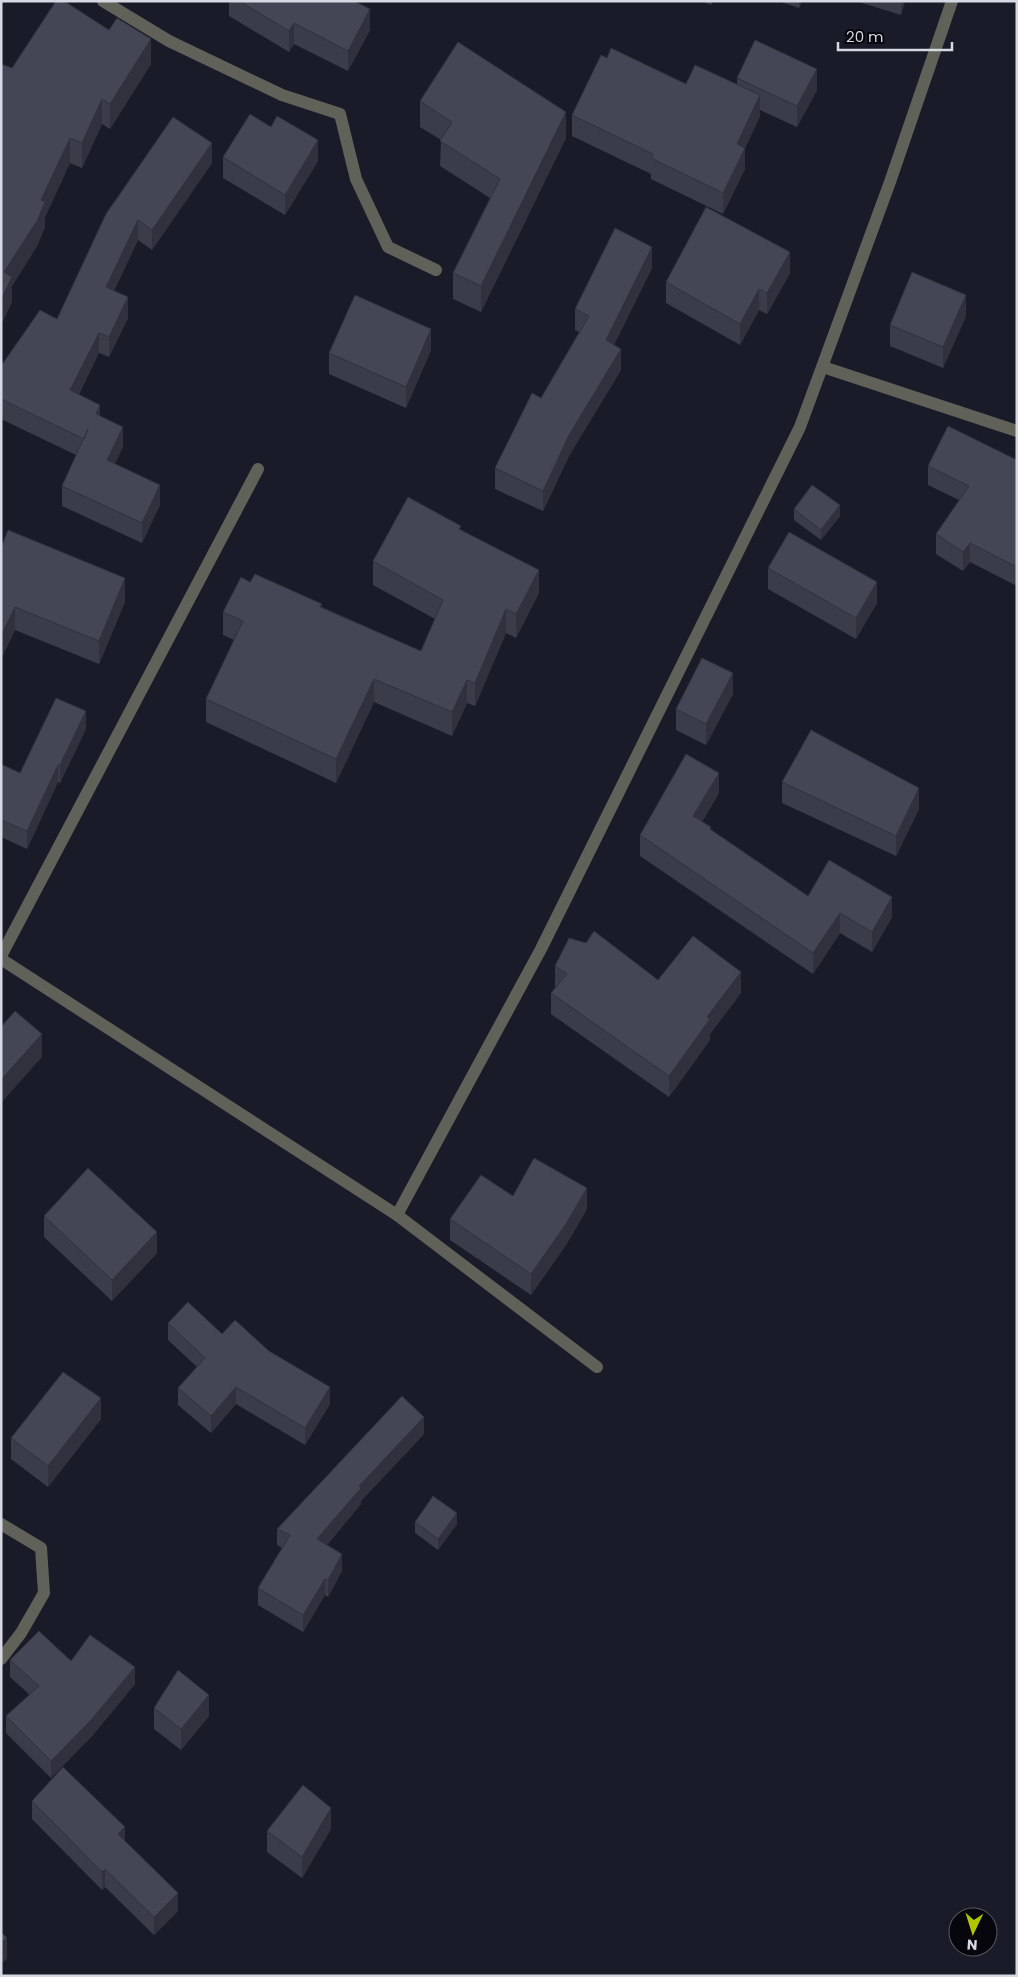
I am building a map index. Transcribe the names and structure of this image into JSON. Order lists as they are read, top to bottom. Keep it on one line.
{"scale_bar":"20 m","north":"bottom"}
